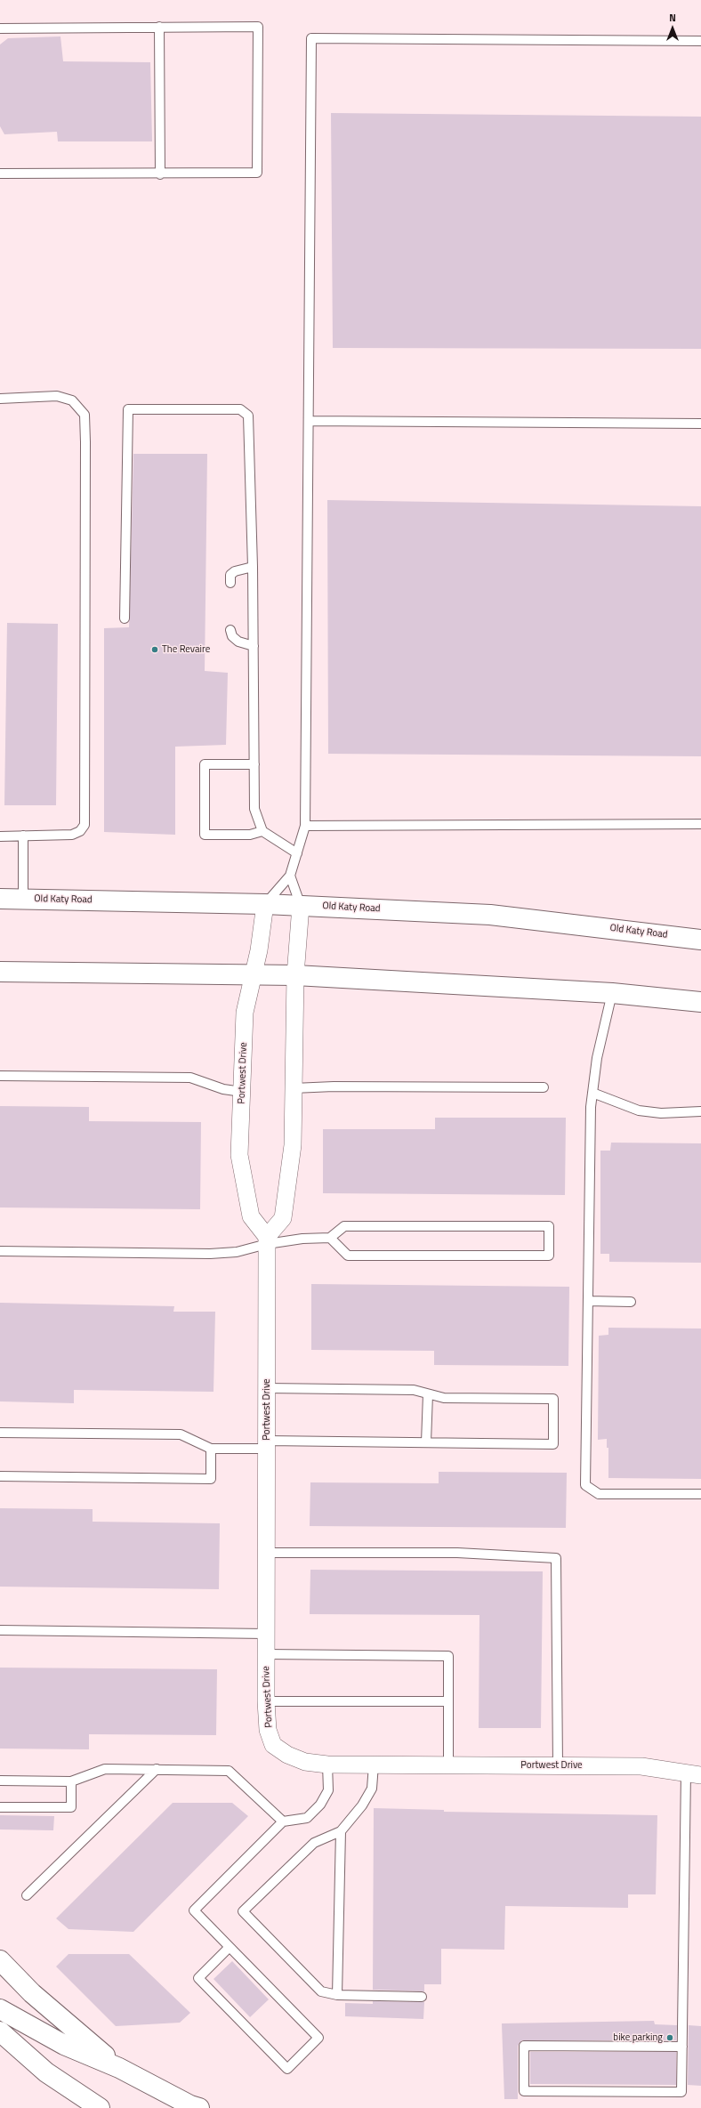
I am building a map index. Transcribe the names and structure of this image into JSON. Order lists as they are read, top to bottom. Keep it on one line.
{"streets":{"main road":["Old Katy Road"],"street":["Portwest Drive"]},"crossings":[["Old Katy Road","Portwest Drive"]],"places":["The Revaire","bike parking"],"north":"top"}
